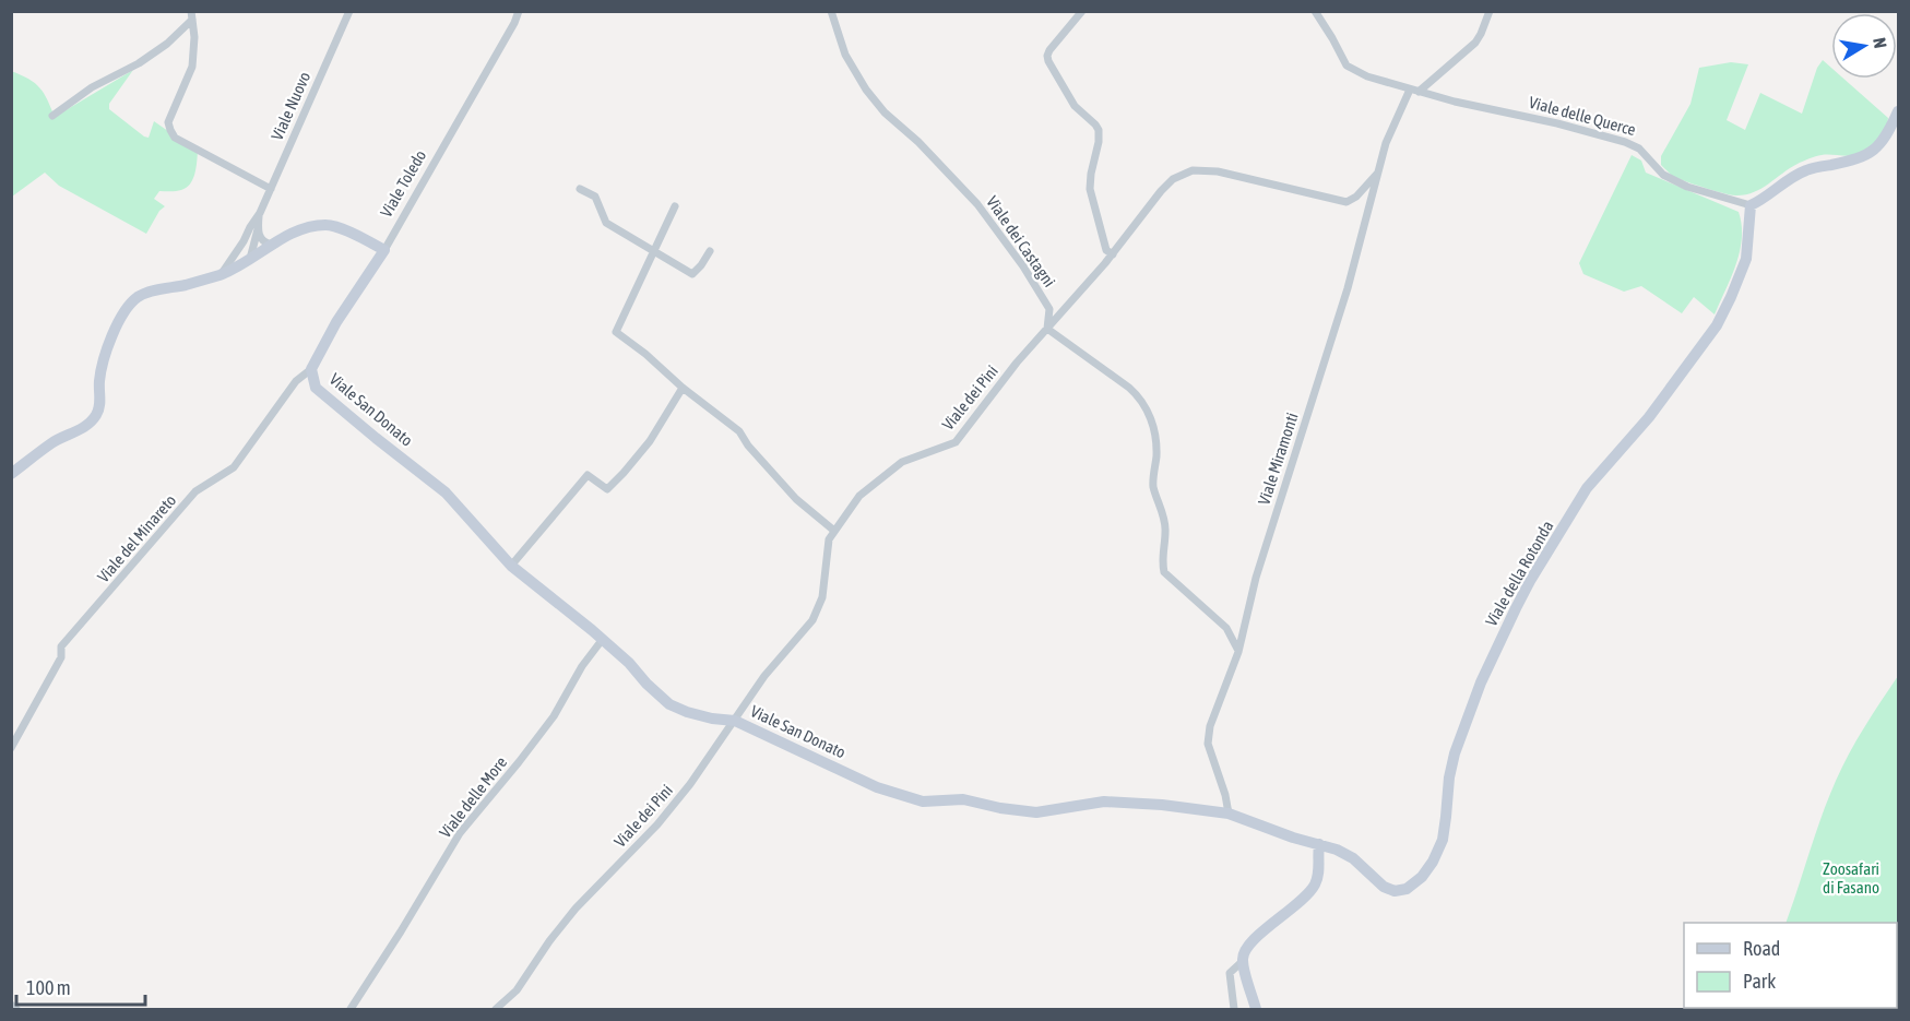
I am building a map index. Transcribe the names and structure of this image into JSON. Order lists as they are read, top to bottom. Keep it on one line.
{"streets":{"street":["Viale Nuovo","Viale delle Querce","Viale Toledo","Viale dei Castagni","Viale dei Pini","Viale San Donato","Viale Miramonti","Viale del Minareto","Viale della Rotonda","Viale delle More"]},"crossings":[["Viale delle Querce","Viale Miramonti"],["Viale delle Querce","Viale della Rotonda"],["Viale Toledo","Viale San Donato"],["Viale Toledo","Viale del Minareto"],["Viale dei Castagni","Viale dei Pini"],["Viale dei Pini","Viale San Donato"],["Viale dei Pini","Viale Miramonti"],["Viale San Donato","Viale Miramonti"],["Viale San Donato","Viale del Minareto"],["Viale San Donato","Viale della Rotonda"],["Viale San Donato","Viale delle More"]],"parks":["Zoosafari di Fasano"],"legend":["Road","Park"],"scale_bar":"100 m","north":"right"}
